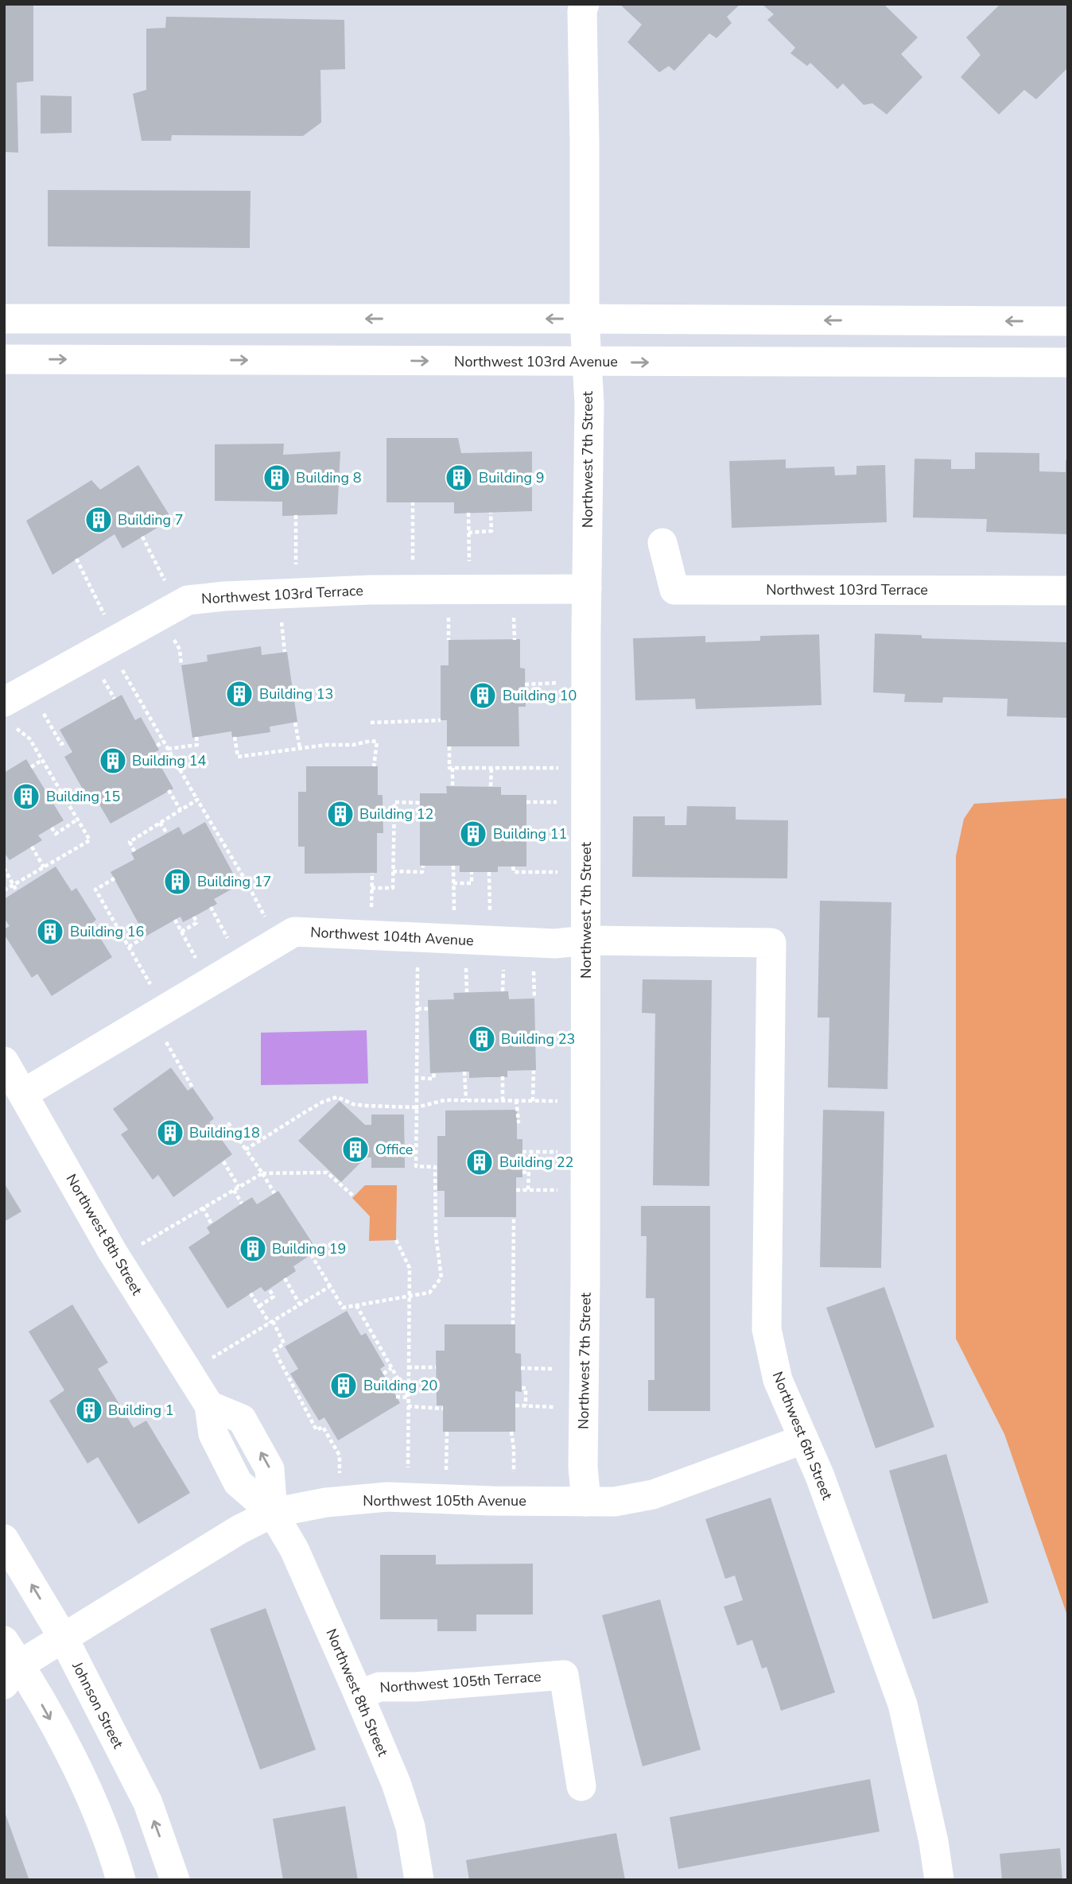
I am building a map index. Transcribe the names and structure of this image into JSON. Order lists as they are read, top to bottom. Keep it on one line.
{"streets":{"street":["Northwest 103rd Avenue","Northwest 7th Street","Northwest 103rd Terrace","Northwest 104th Avenue","Northwest 8th Street","Northwest 6th Street","Northwest 105th Avenue","Northwest 105th Terrace","Johnson Street"]},"crossings":[["Northwest 103rd Avenue","Northwest 7th Street"],["Northwest 7th Street","Northwest 103rd Terrace"],["Northwest 7th Street","Northwest 104th Avenue"],["Northwest 7th Street","Northwest 105th Avenue"],["Northwest 104th Avenue","Northwest 8th Street"],["Northwest 104th Avenue","Northwest 6th Street"],["Northwest 8th Street","Northwest 105th Avenue"],["Northwest 8th Street","Northwest 105th Terrace"],["Northwest 6th Street","Northwest 105th Avenue"],["Northwest 105th Avenue","Johnson Street"]],"places":{"building":["Building 8","Building 9","Building 7","Building 13","Building 10","Building 14","Building 15","Building 12","Building 11","Building 17","Building 16","Building 23","Building18","Office","Building 22","Building 19","Building 20","Building 1"]}}
